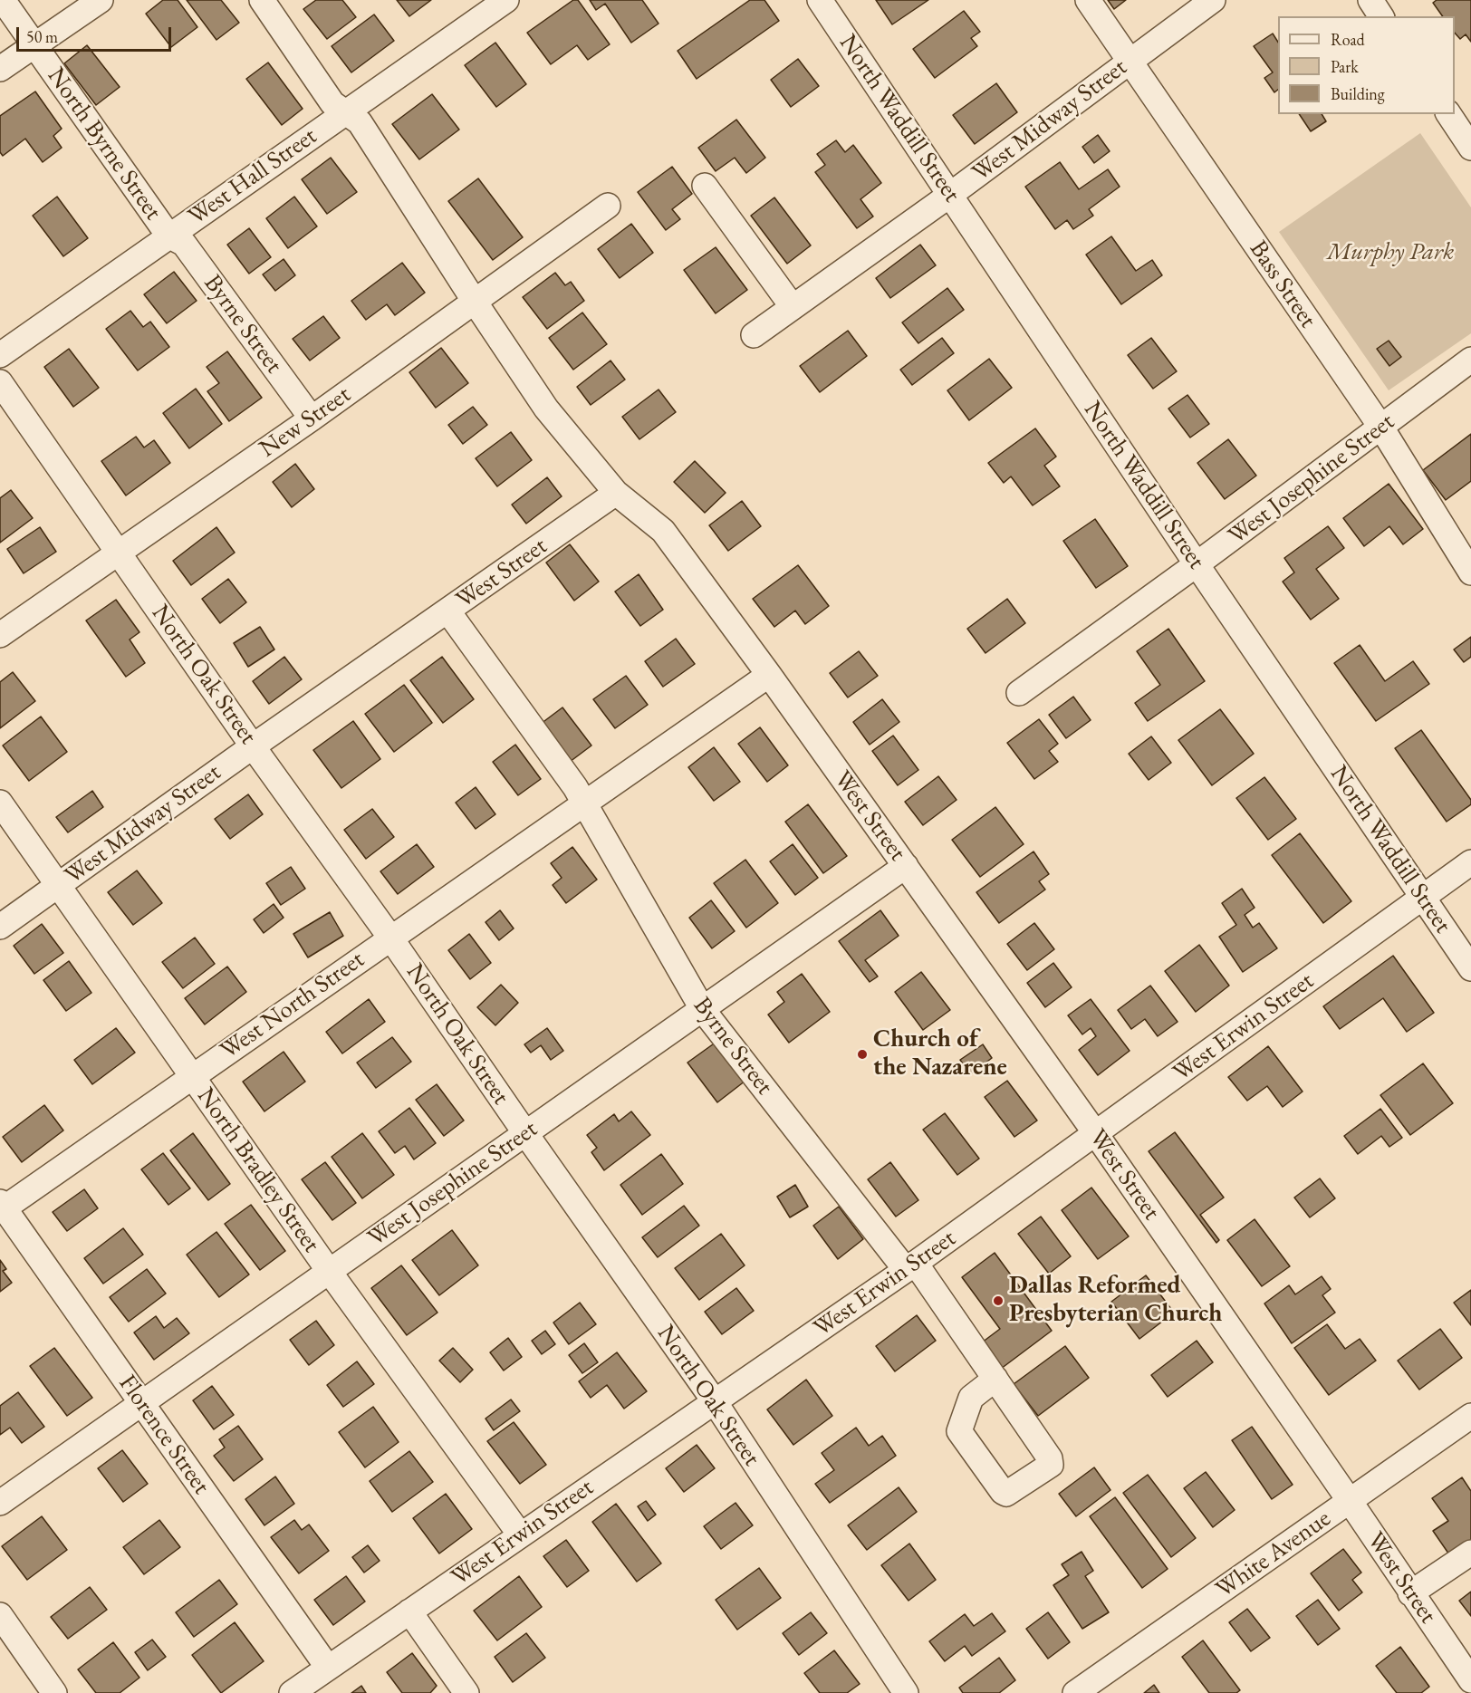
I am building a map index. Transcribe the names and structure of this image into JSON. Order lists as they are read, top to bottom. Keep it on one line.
{"streets":{"street":["North Waddill Street","West Midway Street","North Byrne Street","West Hall Street","Bass Street","Byrne Street","New Street","West Josephine Street","West Street","North Oak Street","West North Street","West Erwin Street","North Bradley Street","Florence Street","White Avenue"]},"crossings":[["North Waddill Street","West Midway Street"],["North Waddill Street","West Josephine Street"],["North Waddill Street","West Erwin Street"],["West Midway Street","Bass Street"],["West Midway Street","West Street"],["West Midway Street","North Oak Street"],["West Midway Street","North Bradley Street"],["North Byrne Street","West Hall Street"],["North Byrne Street","Byrne Street"],["West Hall Street","Byrne Street"],["West Hall Street","West Street"],["Bass Street","West Josephine Street"],["Byrne Street","New Street"],["Byrne Street","West Josephine Street"],["Byrne Street","West Street"],["Byrne Street","West North Street"],["Byrne Street","West Erwin Street"],["New Street","West Street"],["New Street","North Oak Street"],["West Josephine Street","West Street"],["West Josephine Street","North Oak Street"],["West Josephine Street","North Bradley Street"],["West Josephine Street","Florence Street"],["West Street","West North Street"],["West Street","West Erwin Street"],["West Street","White Avenue"],["North Oak Street","West North Street"],["North Oak Street","West Erwin Street"],["West North Street","North Bradley Street"],["West North Street","Florence Street"],["West Erwin Street","North Bradley Street"],["West Erwin Street","Florence Street"]],"parks":["Murphy Park"],"places":["Church of the Nazarene","Dallas Reformed Presbyterian Church"],"legend":["Road","Park","Building"],"scale_bar":"50 m"}
